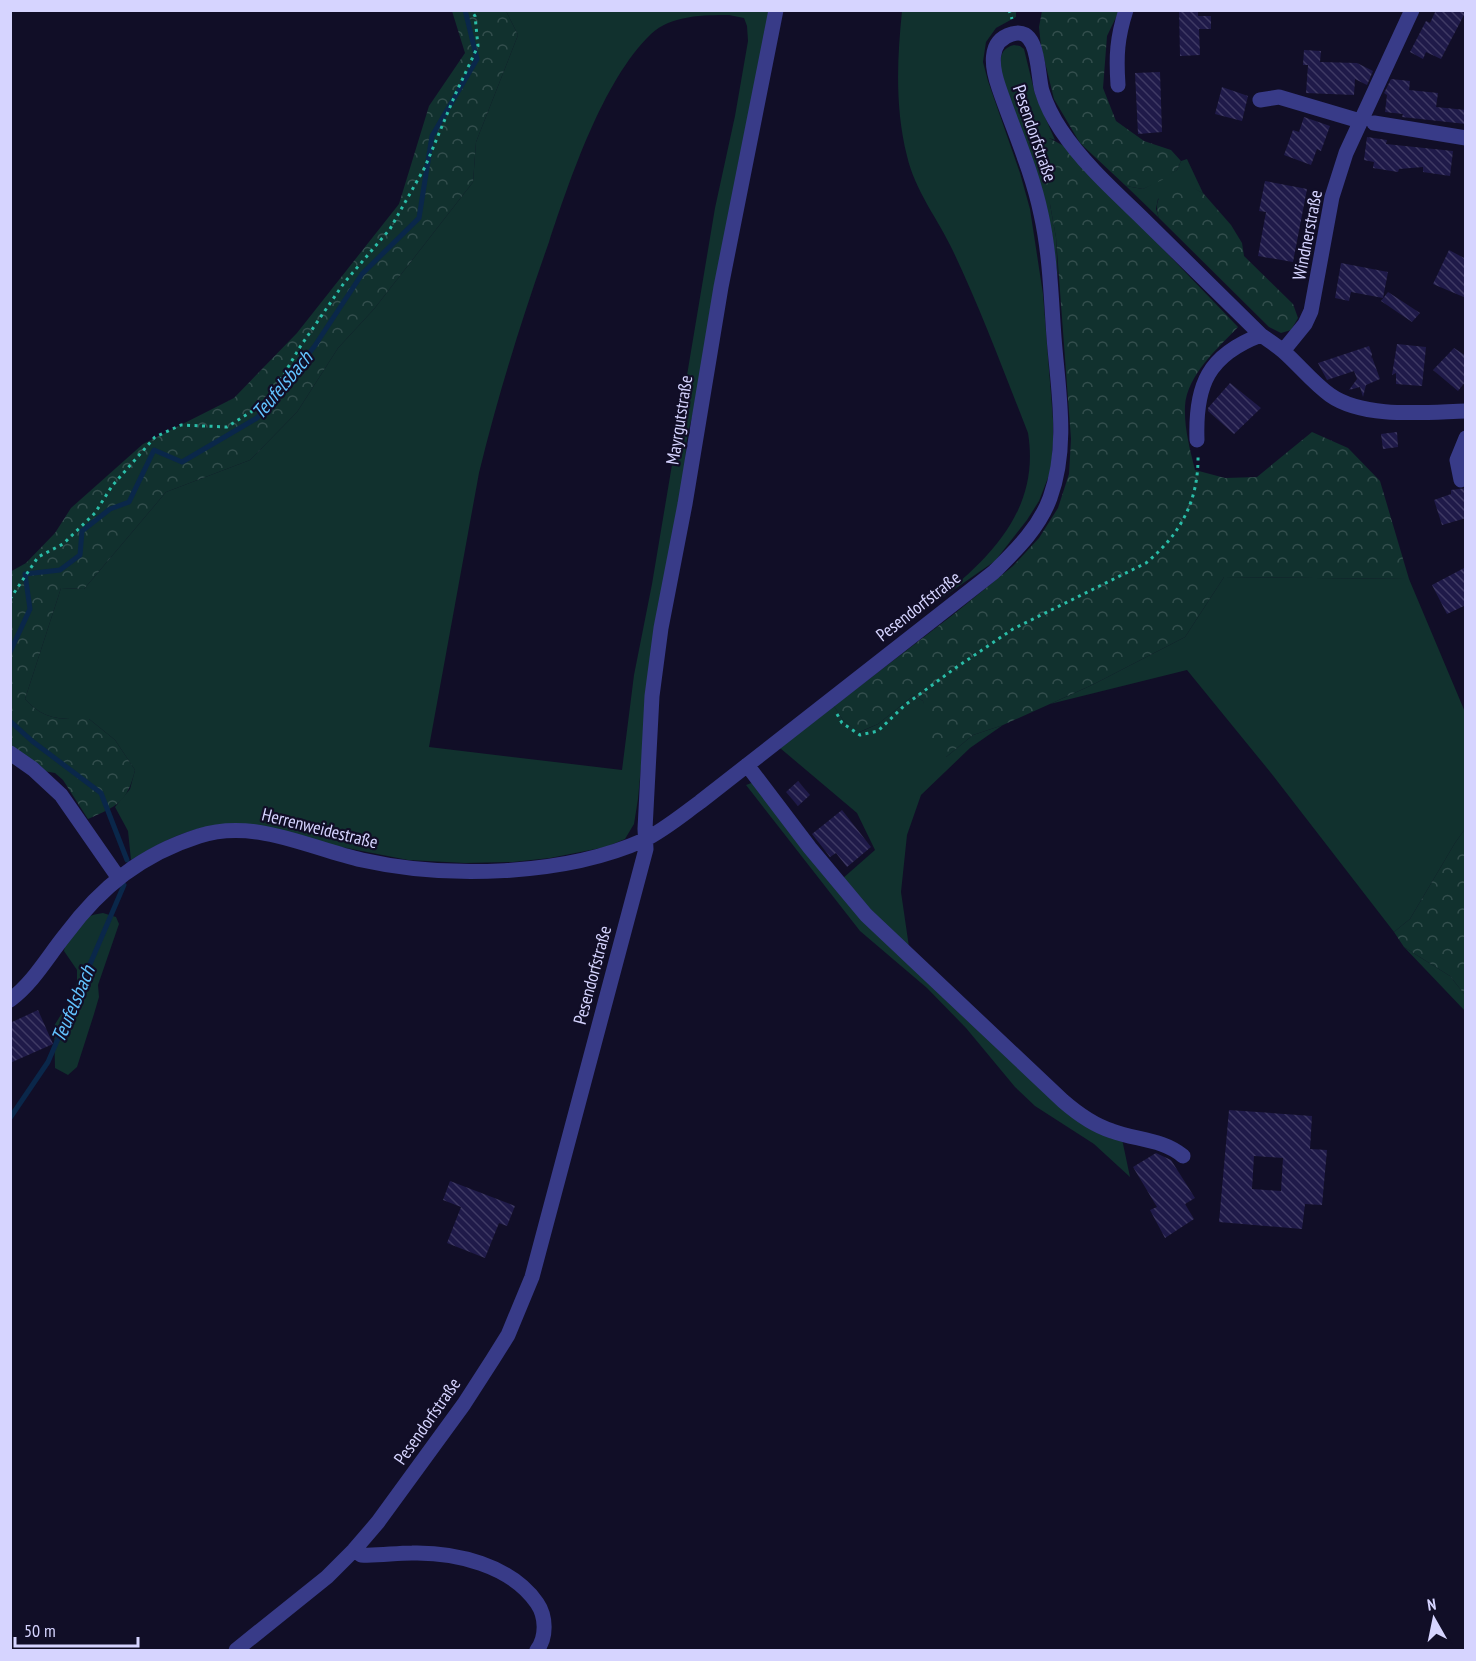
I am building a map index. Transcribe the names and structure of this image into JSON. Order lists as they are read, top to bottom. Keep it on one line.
{"streets":{"street":["Pesendorfstraße","Windnerstraße","Mayrgutstraße","Herrenweidestraße"]},"crossings":[["Pesendorfstraße","Windnerstraße"],["Pesendorfstraße","Mayrgutstraße"],["Pesendorfstraße","Herrenweidestraße"],["Mayrgutstraße","Herrenweidestraße"]],"water":["Teufelsbach"],"scale_bar":"50 m","north":"top"}
